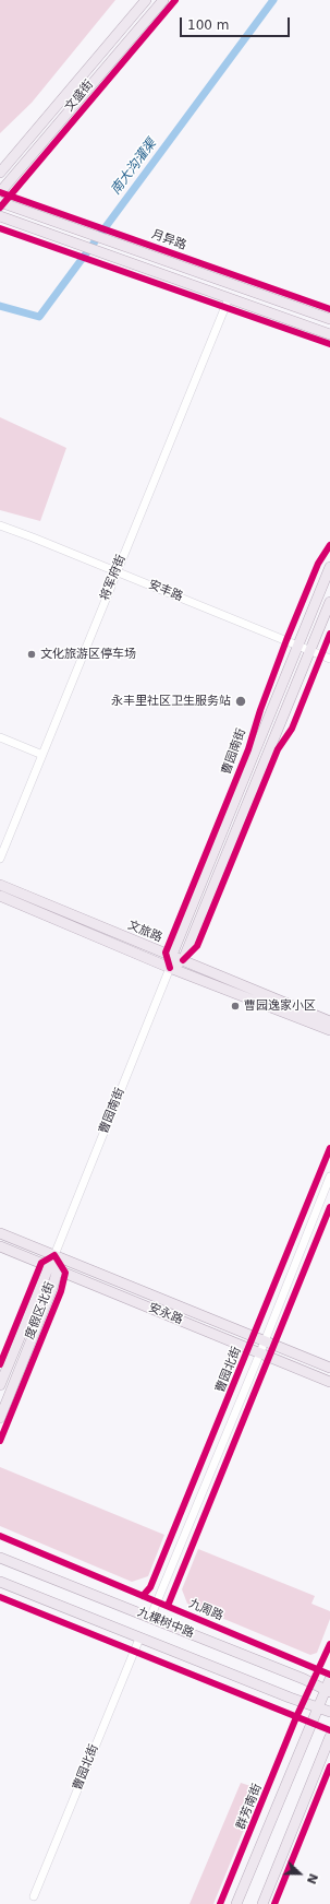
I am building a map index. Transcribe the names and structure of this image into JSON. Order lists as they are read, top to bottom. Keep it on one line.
{"streets":{"main road":["文盛街","月异路","曹园南街","文旅路","安永路","九棵树中路","群芳南街"],"street":["将军府街","安丰路","曹园北街"],"cycle path":["度假区北街","九周路"]},"crossings":[["将军府街","安丰路"],["安丰路","曹园南街"],["曹园南街","文旅路"],["曹园南街","安永路"],["安永路","曹园北街"],["曹园北街","九棵树中路"],["九棵树中路","群芳南街"]],"water":["南大沟灌渠"],"places":["文化旅游区停车场","永丰里社区卫生服务站","曹园逸家小区"],"scale_bar":"100 m","north":"right"}
